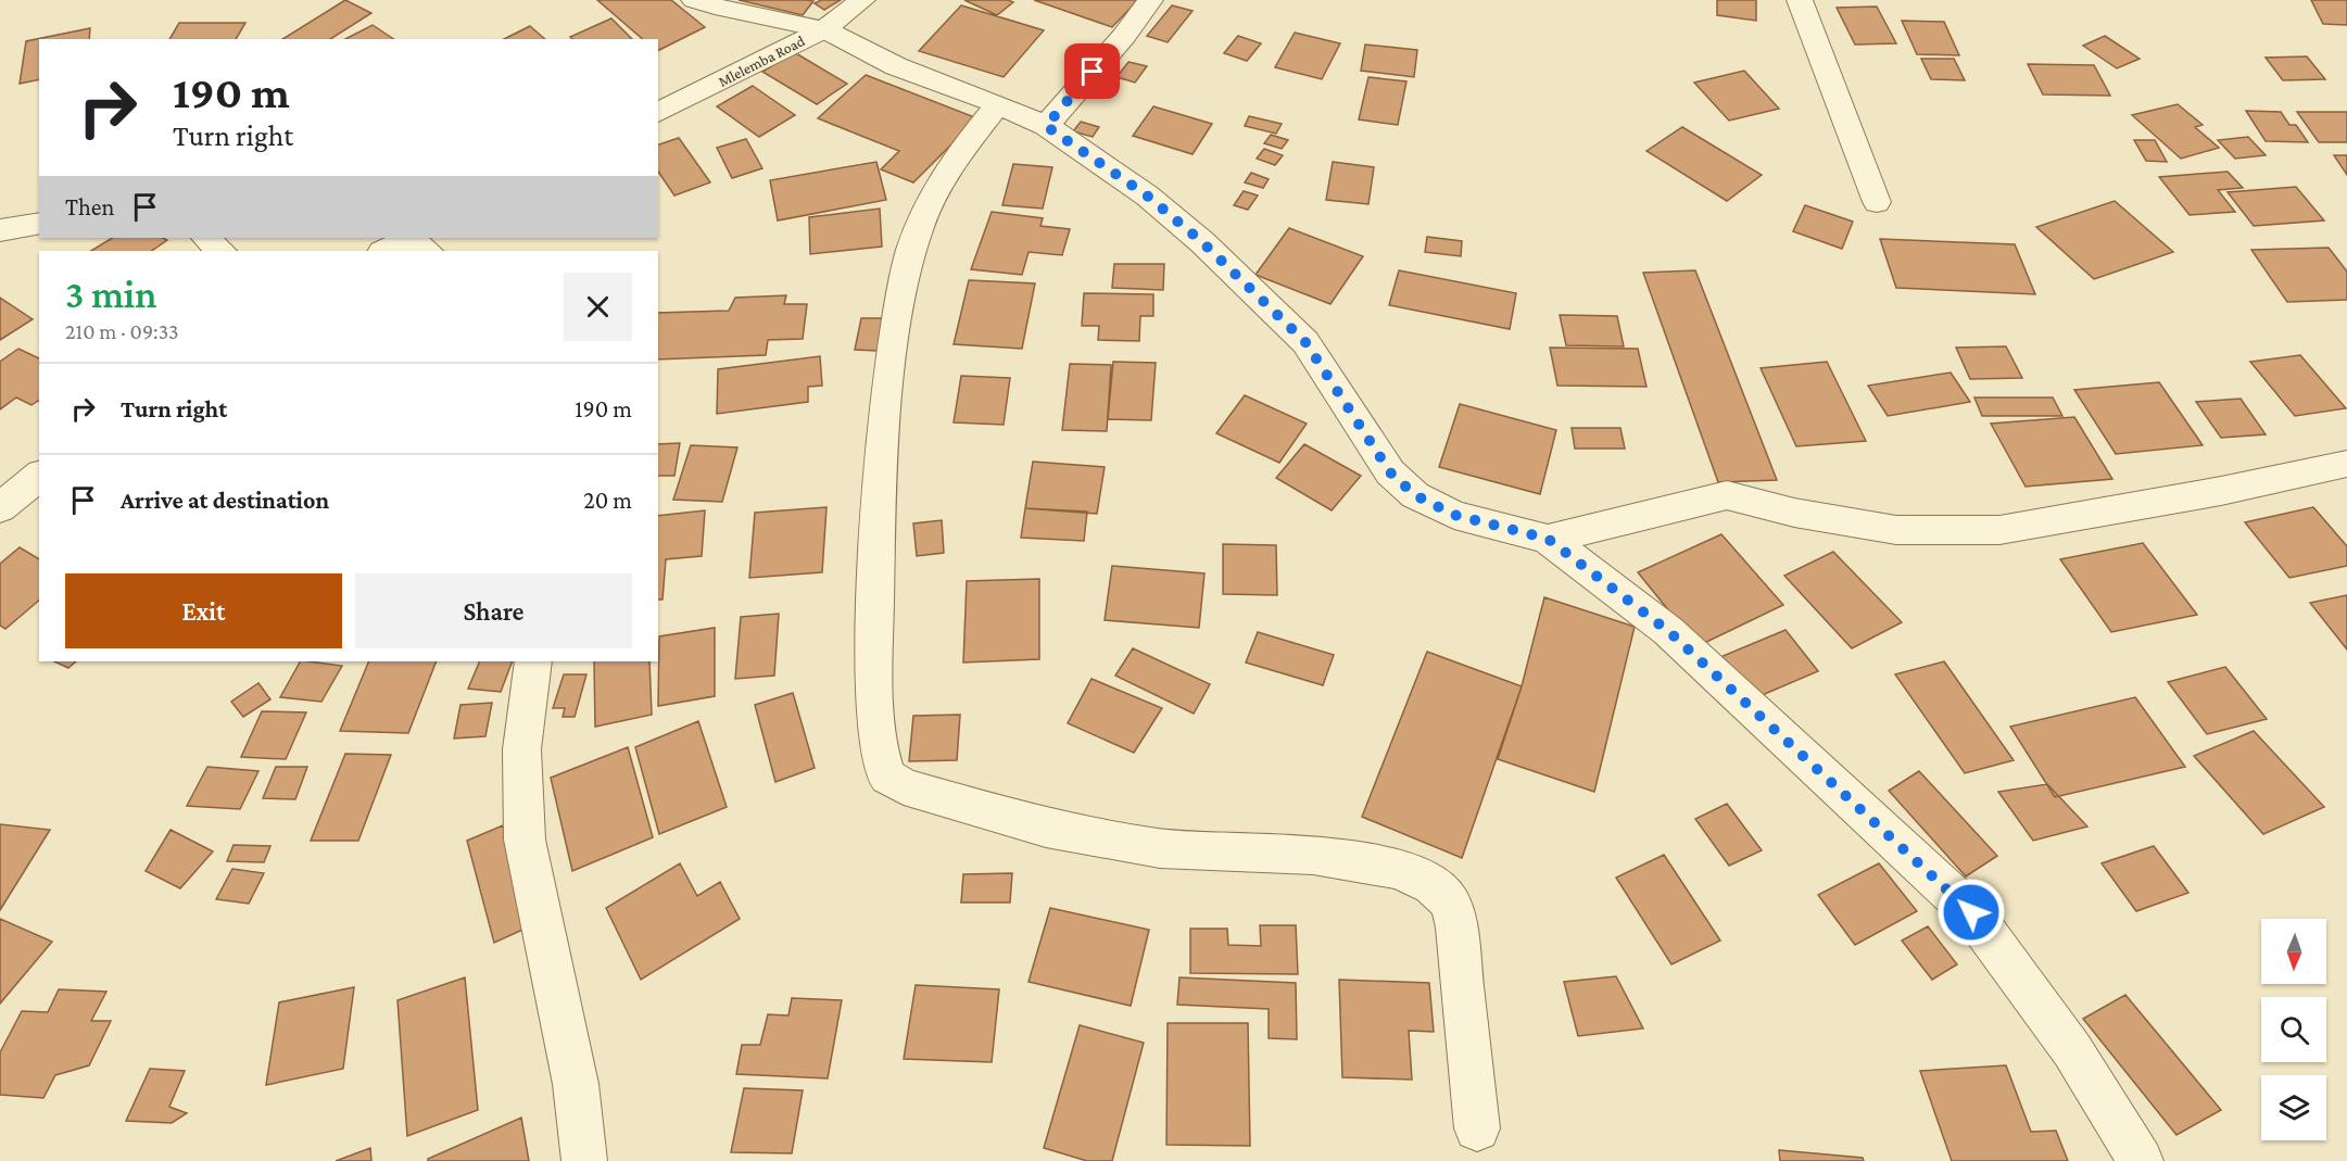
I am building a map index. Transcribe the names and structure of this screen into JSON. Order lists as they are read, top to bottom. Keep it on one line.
{"streets":{"street":["Mlelemba Road"]},"north":"bottom","page":{"turn":["190 m","Turn right"],"then":"Then","heading":["3 min","210 m · 09:33"],"list":[{"name":"Turn right","value":"190 m"},{"name":"Arrive at destination","value":"20 m"}],"buttons":["Exit","Share"]}}
